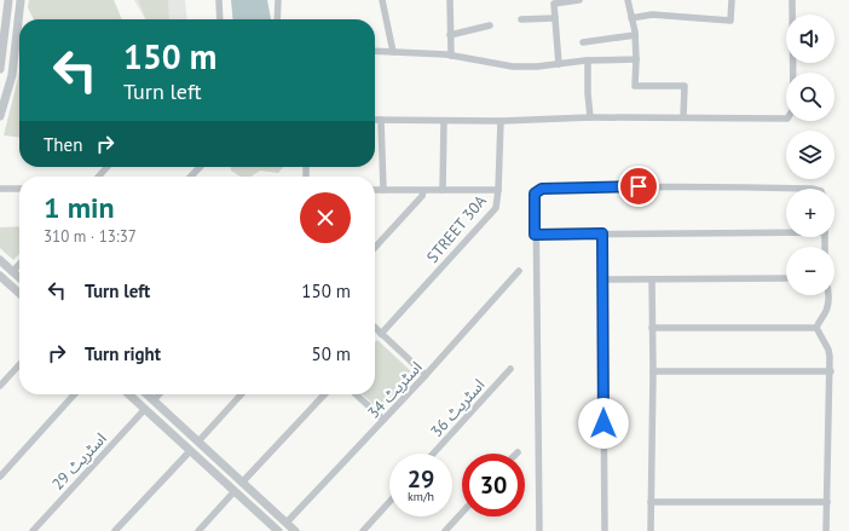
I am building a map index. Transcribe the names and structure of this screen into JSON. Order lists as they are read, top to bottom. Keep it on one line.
{"streets":{"street":["STREET 30A","اسٹریٹ 34","اسٹریٹ 36","اسٹریٹ 29"]},"page":{"map_buttons":["+","−"],"turn":["150 m","Turn left"],"then":"Then","heading":["1 min","310 m · 13:37"],"list":[{"name":"Turn left","value":"150 m"},{"name":"Turn right","value":"50 m"}],"speed":"29 km/h","limit":"30"}}
